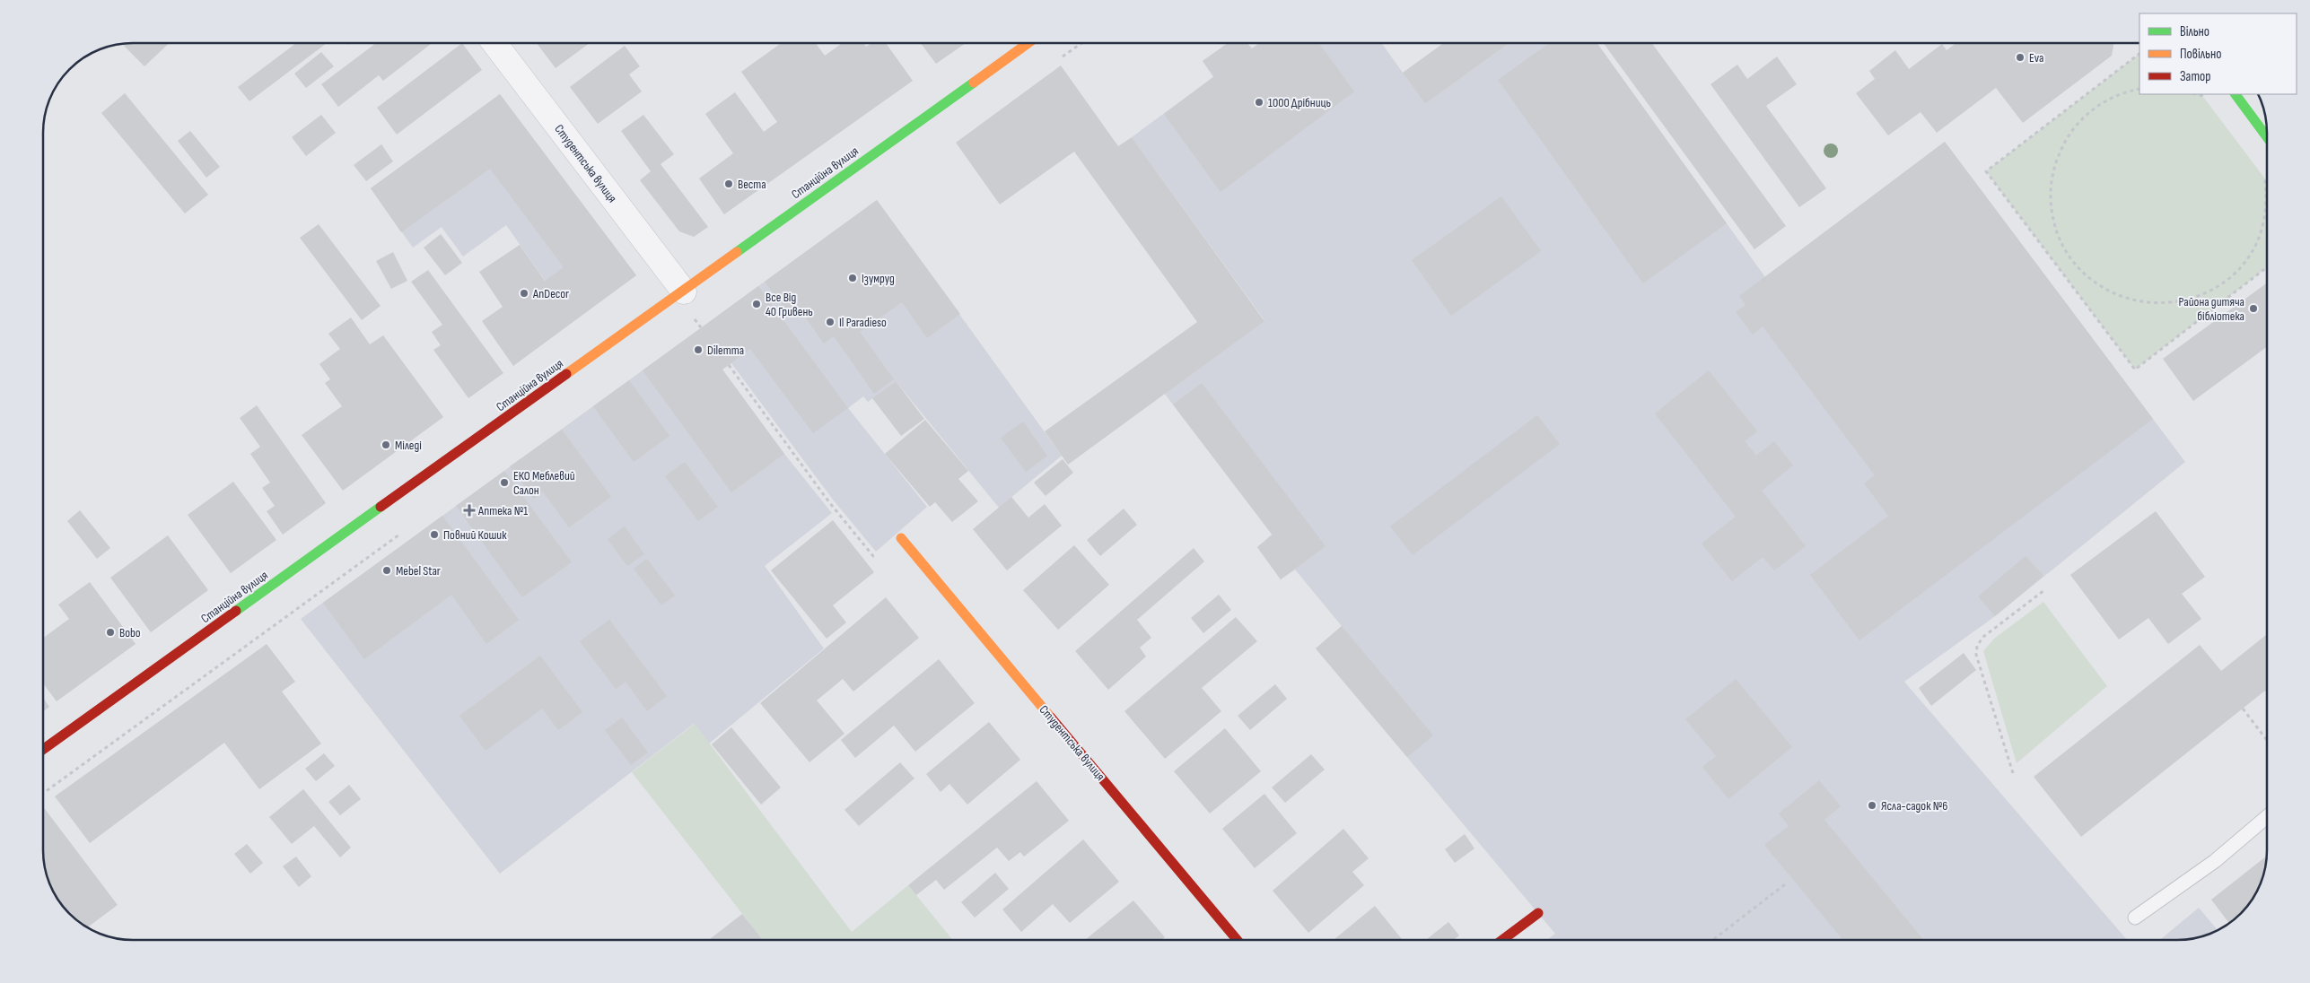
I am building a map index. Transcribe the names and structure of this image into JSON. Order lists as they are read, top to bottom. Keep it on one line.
{"streets":{"main road":["Студентська вулиця","Станційна вулиця"]},"crossings":[["Студентська вулиця","Станційна вулиця"]],"places":{"other":["Eva","1000 Дрібниць","Веста","Ізумруд","AnDecor","Все Від 40 Гривень","Района дитяча бібліотека","Il Paradieso","Dilemma","Міледі","ЕКО Меблевий Салон","Повний Кошик","Mebel Star","Bobo","Ясла-садок №6"],"health":["Аптека №1"]},"legend":["Вільно","Повільно","Затор"]}
